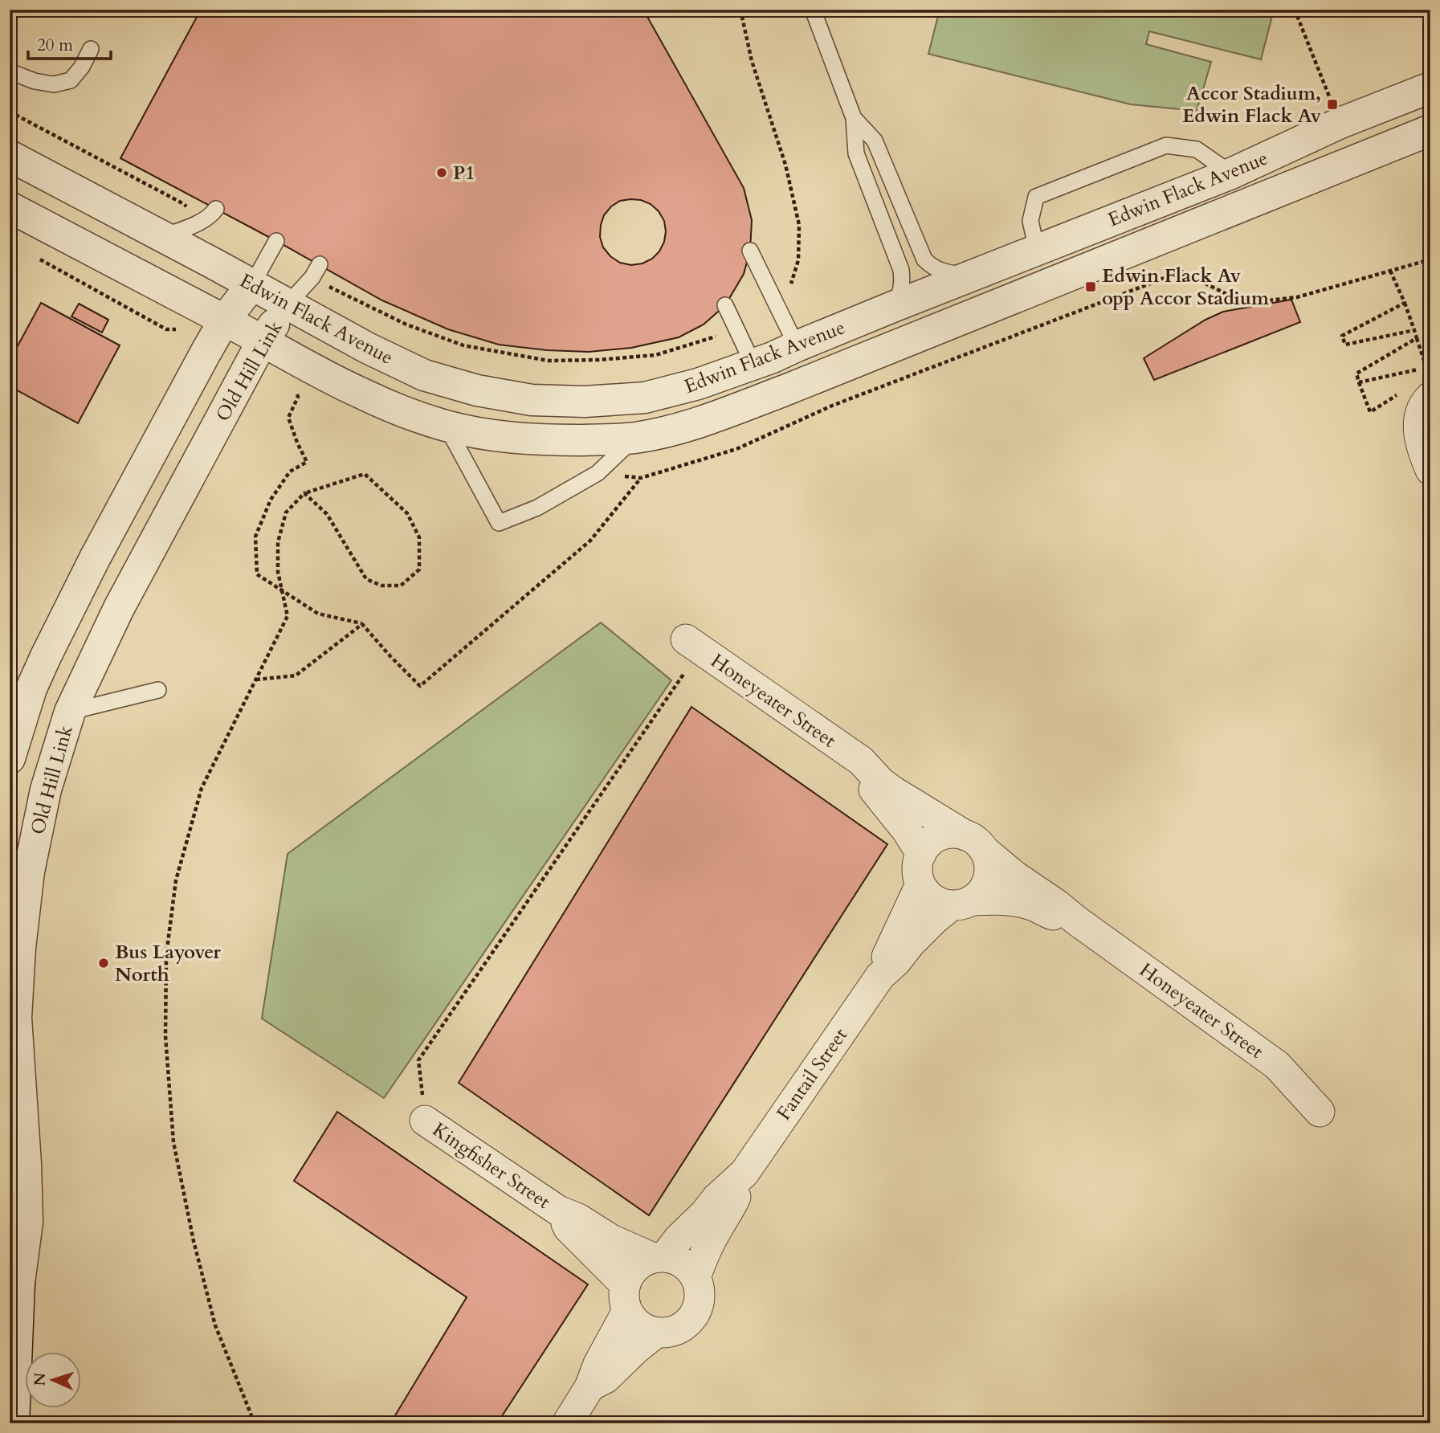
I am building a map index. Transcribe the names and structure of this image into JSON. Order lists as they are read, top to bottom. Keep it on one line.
{"streets":{"street":["Edwin Flack Avenue","Old Hill Link","Honeyeater Street","Fantail Street","Kingfisher Street"]},"crossings":[["Edwin Flack Avenue","Old Hill Link"],["Honeyeater Street","Fantail Street"],["Fantail Street","Kingfisher Street"]],"places":{"transit":["Accor Stadium, Edwin Flack Av","Edwin Flack Av opp Accor Stadium"],"other":["P1","Bus Layover North"]},"scale_bar":"20 m","north":"left"}
